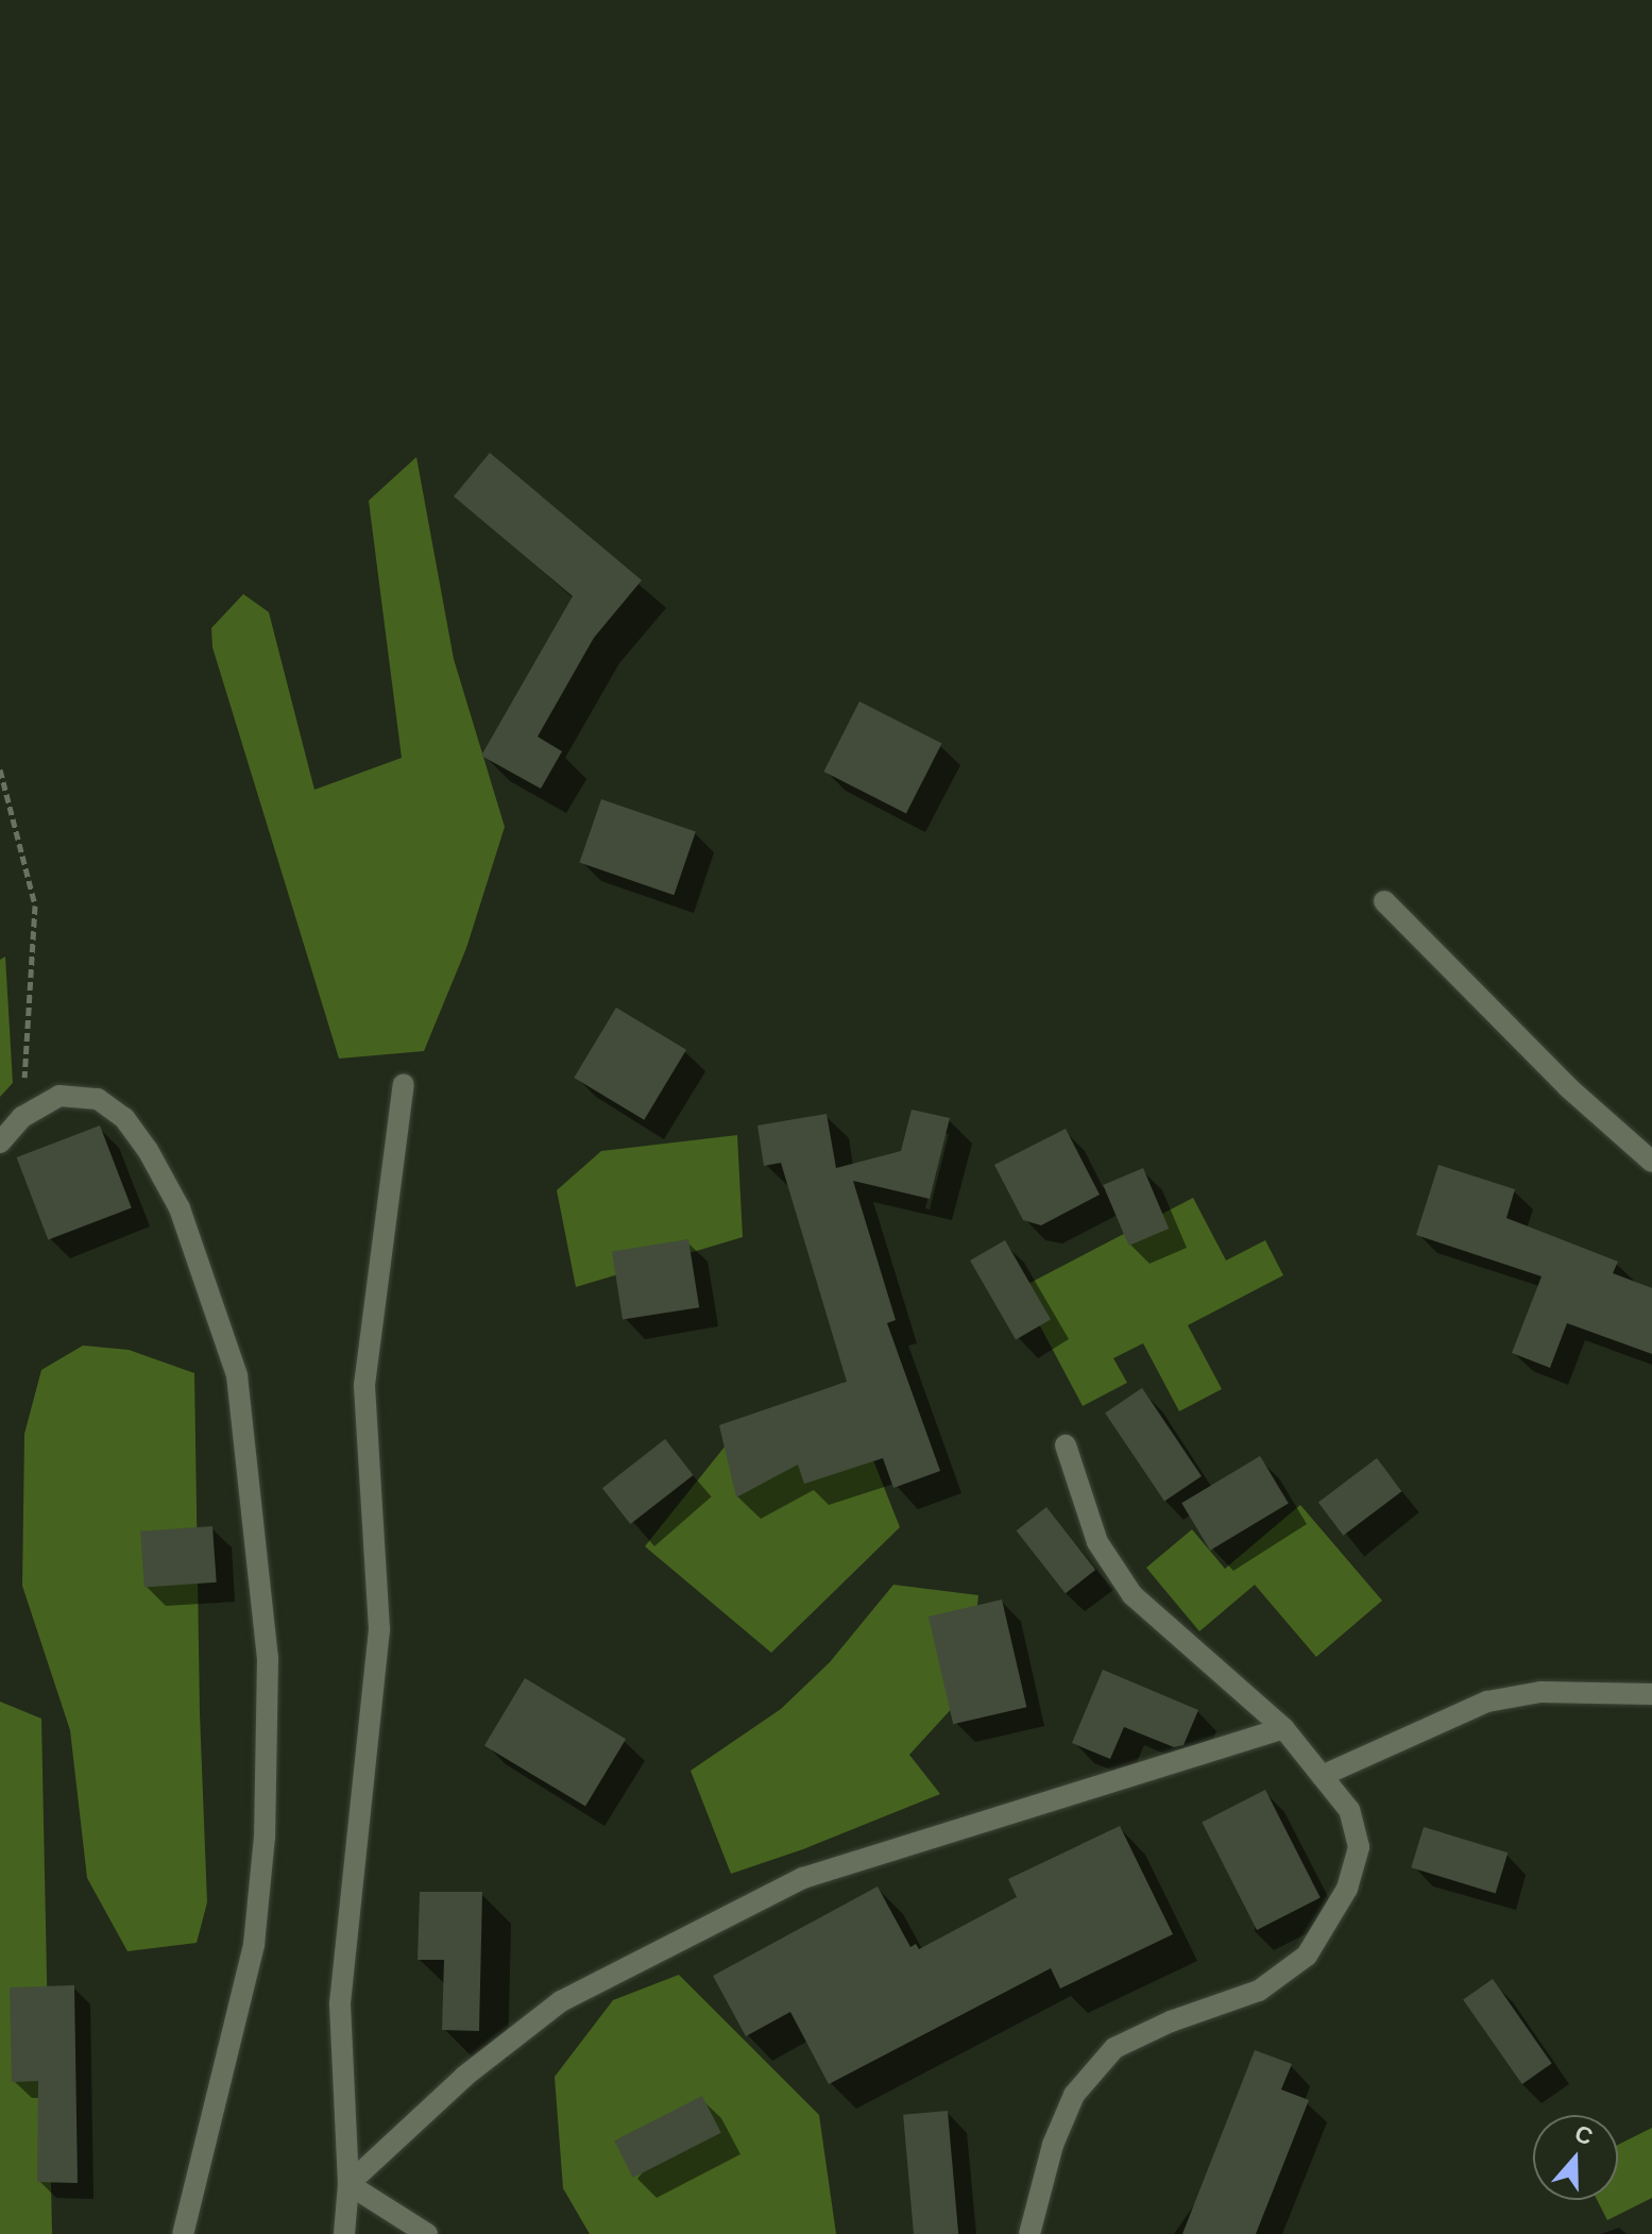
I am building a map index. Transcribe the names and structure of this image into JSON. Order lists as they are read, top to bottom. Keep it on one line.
{"north":"top"}
